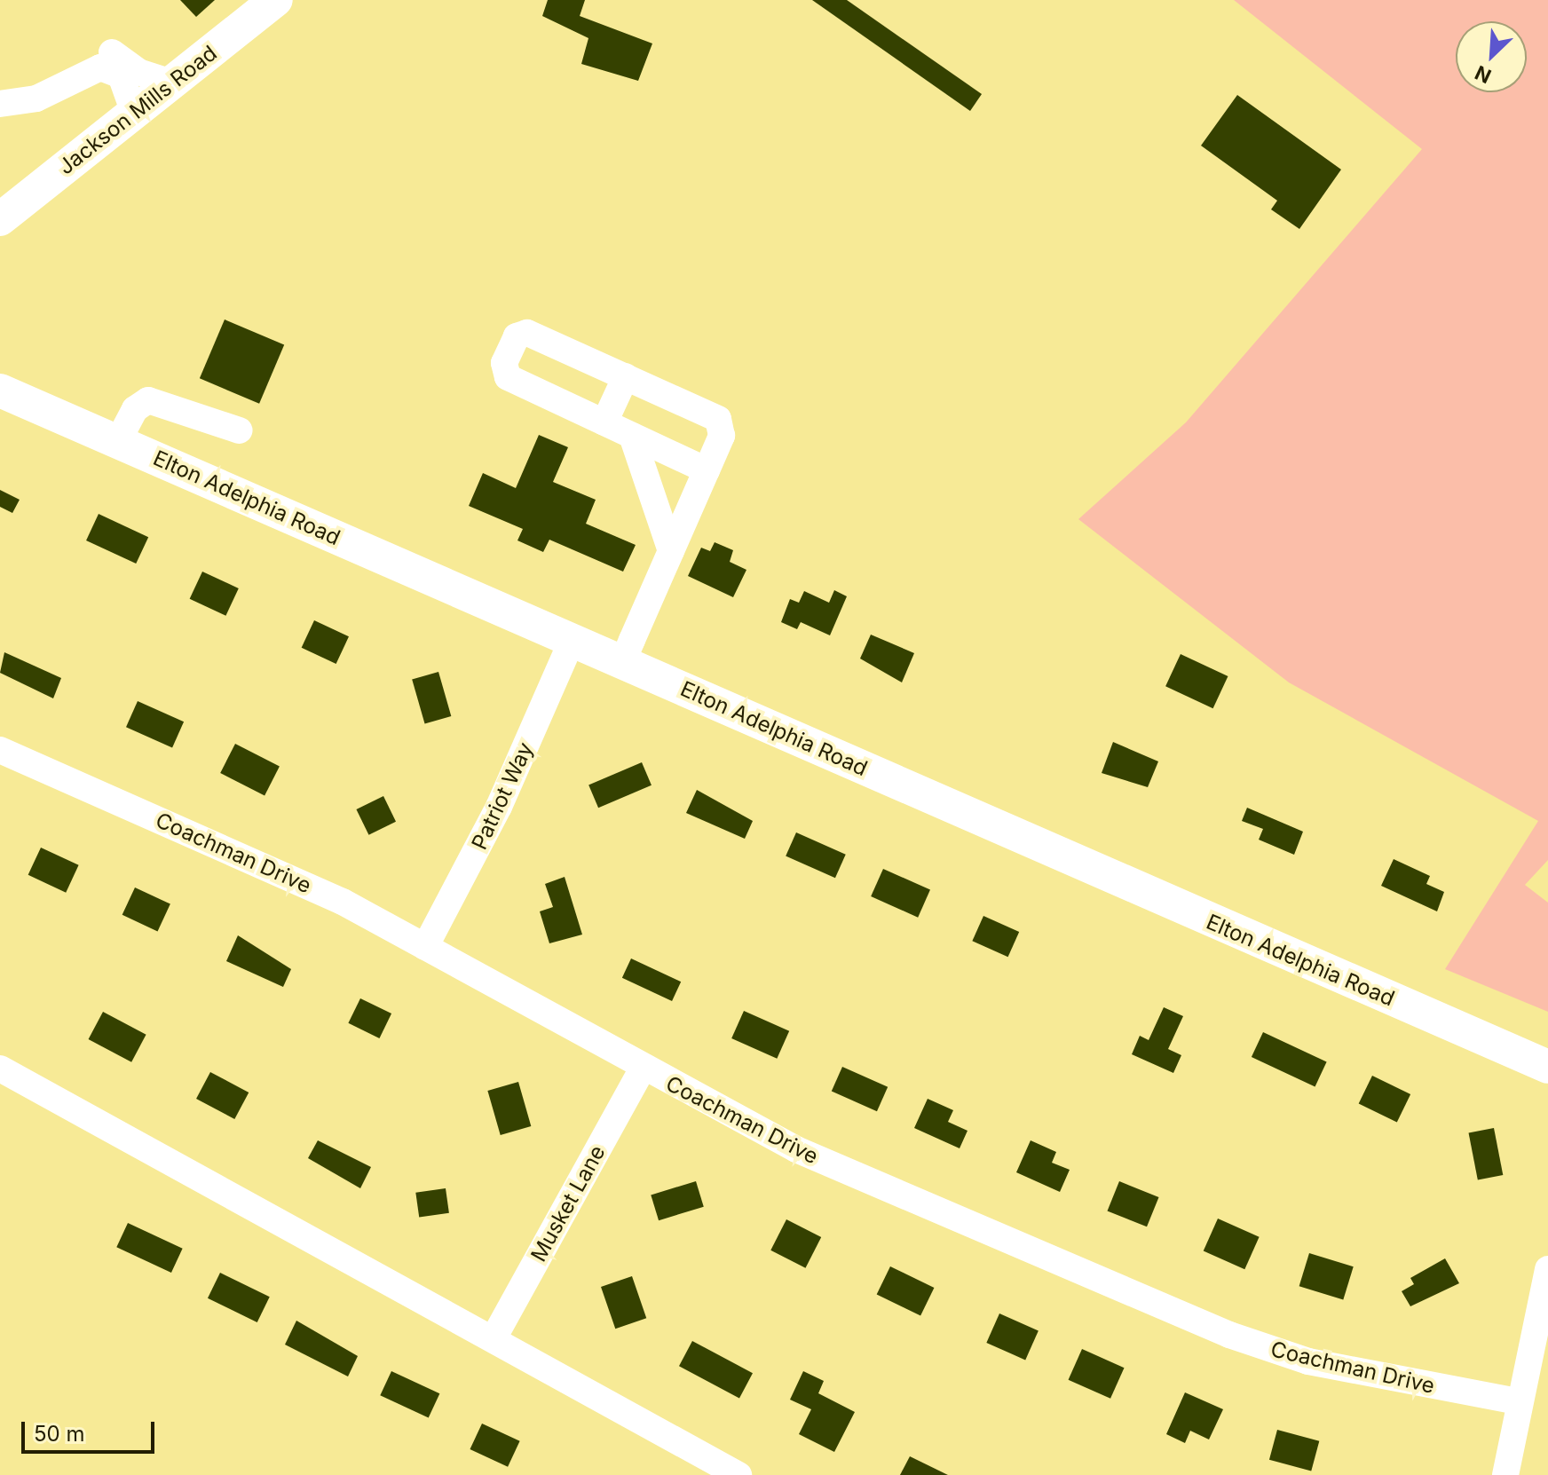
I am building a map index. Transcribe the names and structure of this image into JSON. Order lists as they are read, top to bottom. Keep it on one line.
{"streets":{"main road":["Jackson Mills Road","Elton Adelphia Road"],"street":["Patriot Way","Coachman Drive","Musket Lane"]},"crossings":[["Elton Adelphia Road","Patriot Way"],["Patriot Way","Coachman Drive"],["Coachman Drive","Musket Lane"]],"scale_bar":"50 m","north":"bottom left"}
